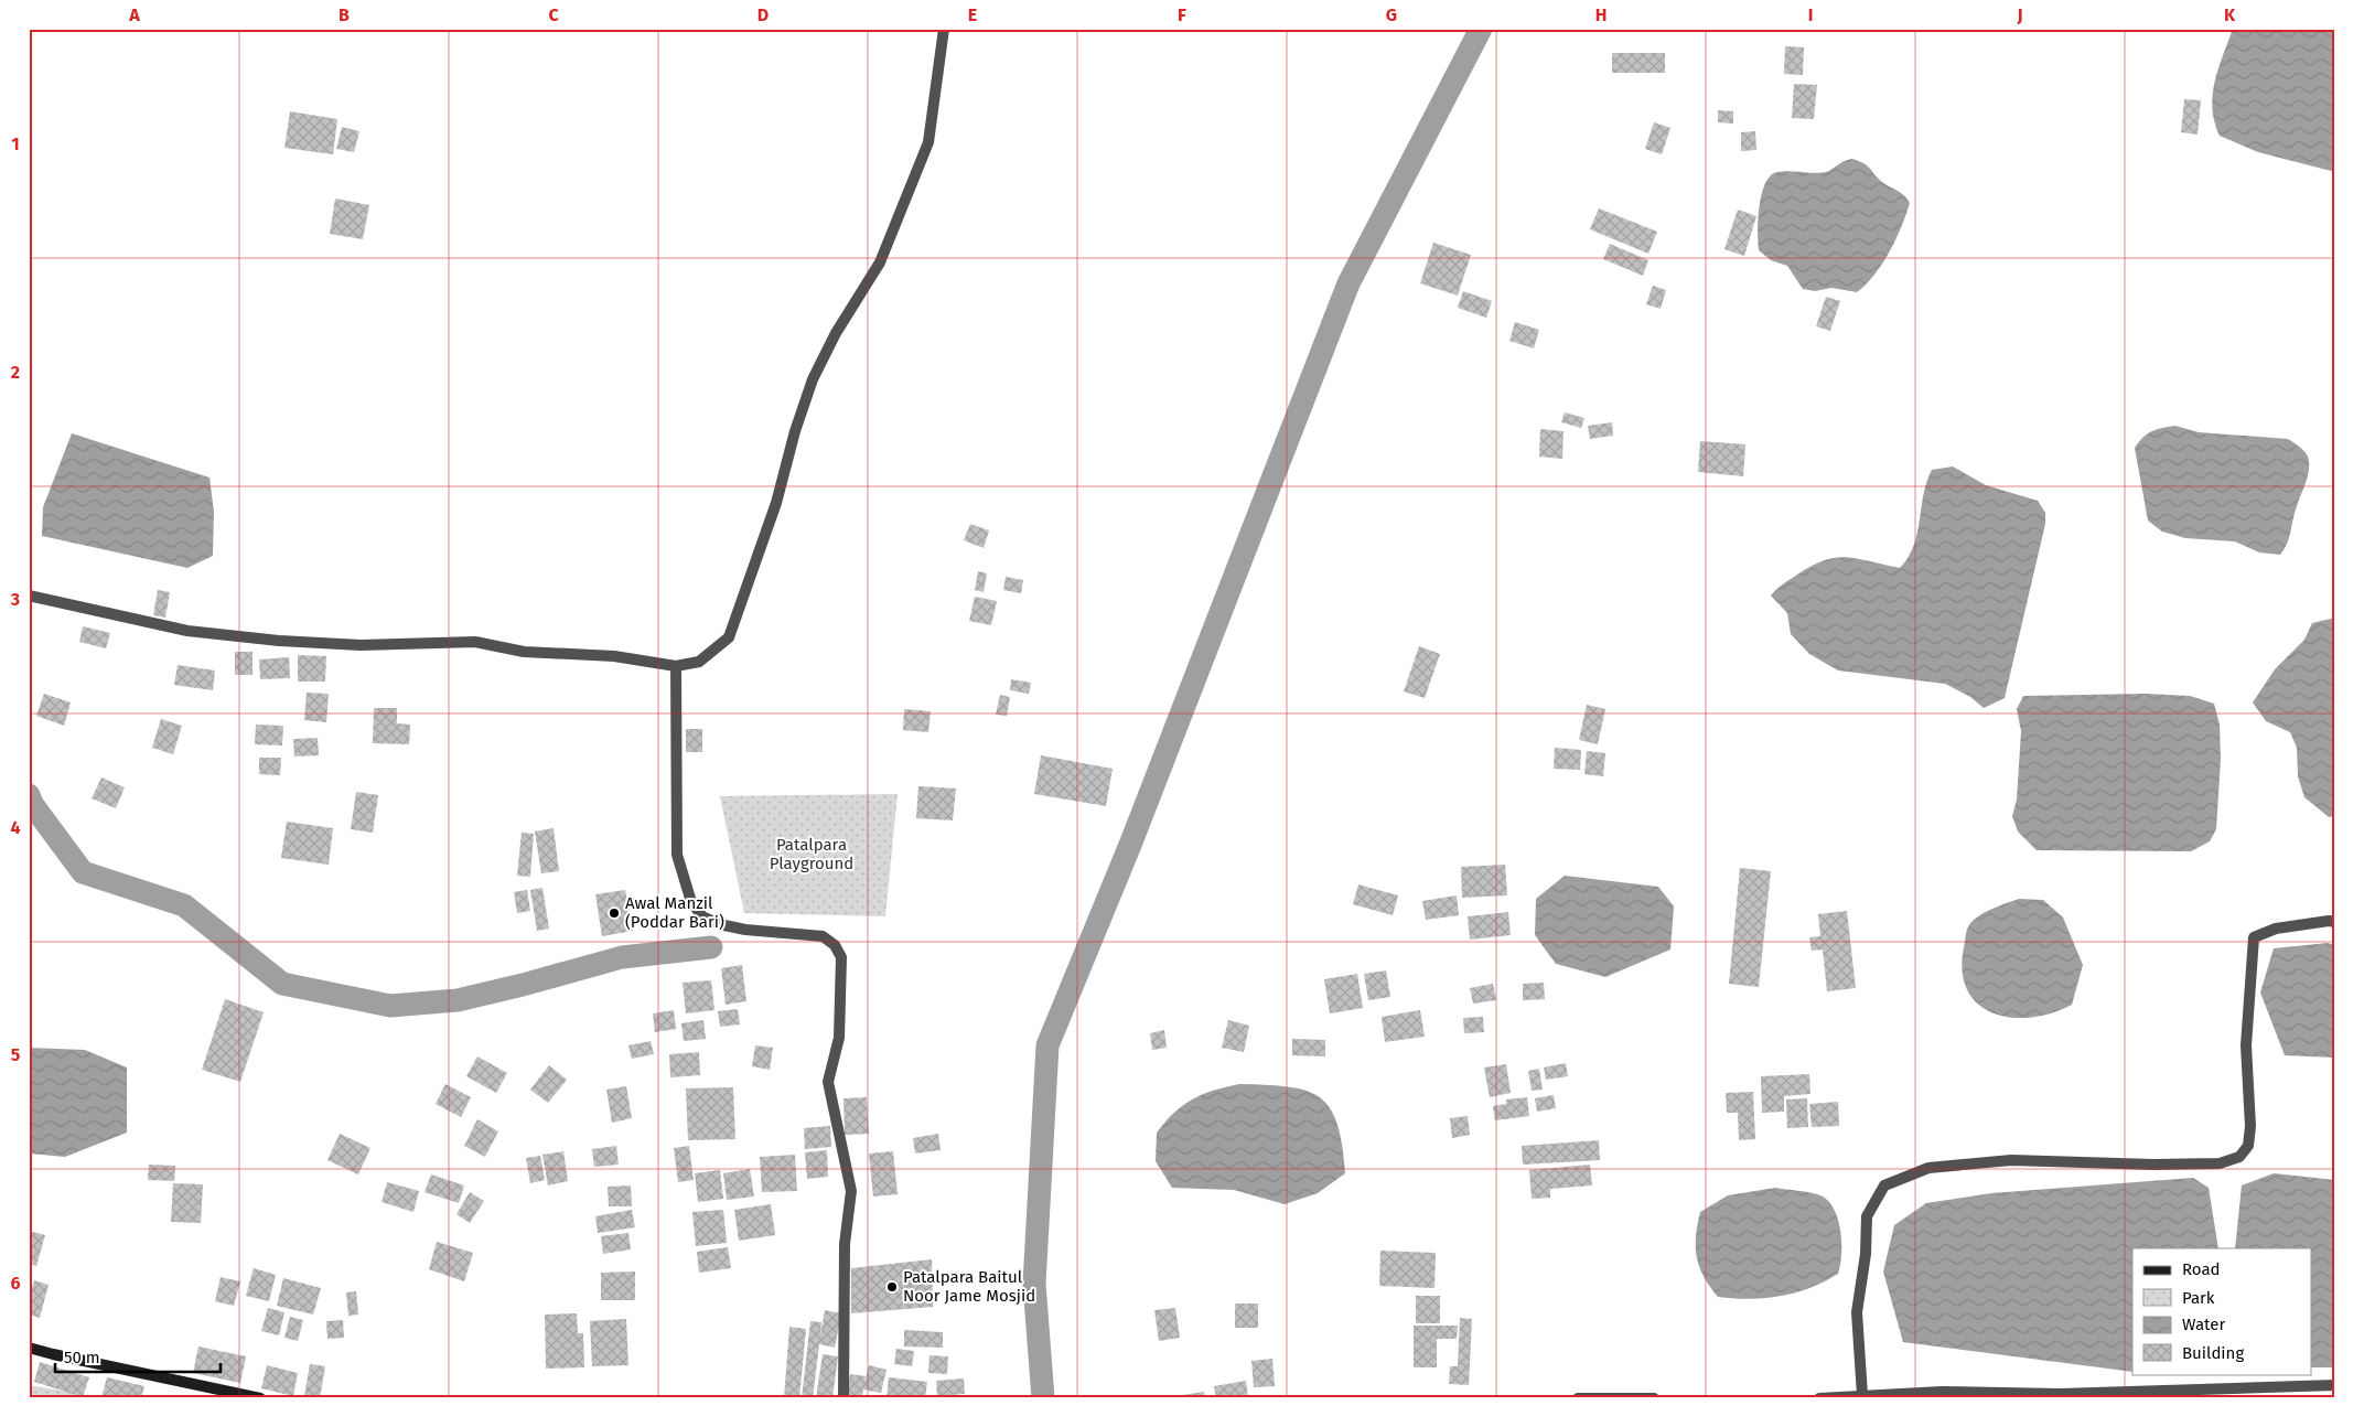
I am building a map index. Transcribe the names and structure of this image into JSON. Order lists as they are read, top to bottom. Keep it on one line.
{"parks":["Patalpara Playground"],"places":["Awal Manzil (Poddar Bari)","Patalpara Baitul Noor Jame Mosjid"],"legend":["Road","Park","Water","Building"],"scale_bar":"50 m","grid":{"columns":["A","B","C","D","E","F","G","H","I","J","K"],"rows":["1","2","3","4","5","6"]}}
